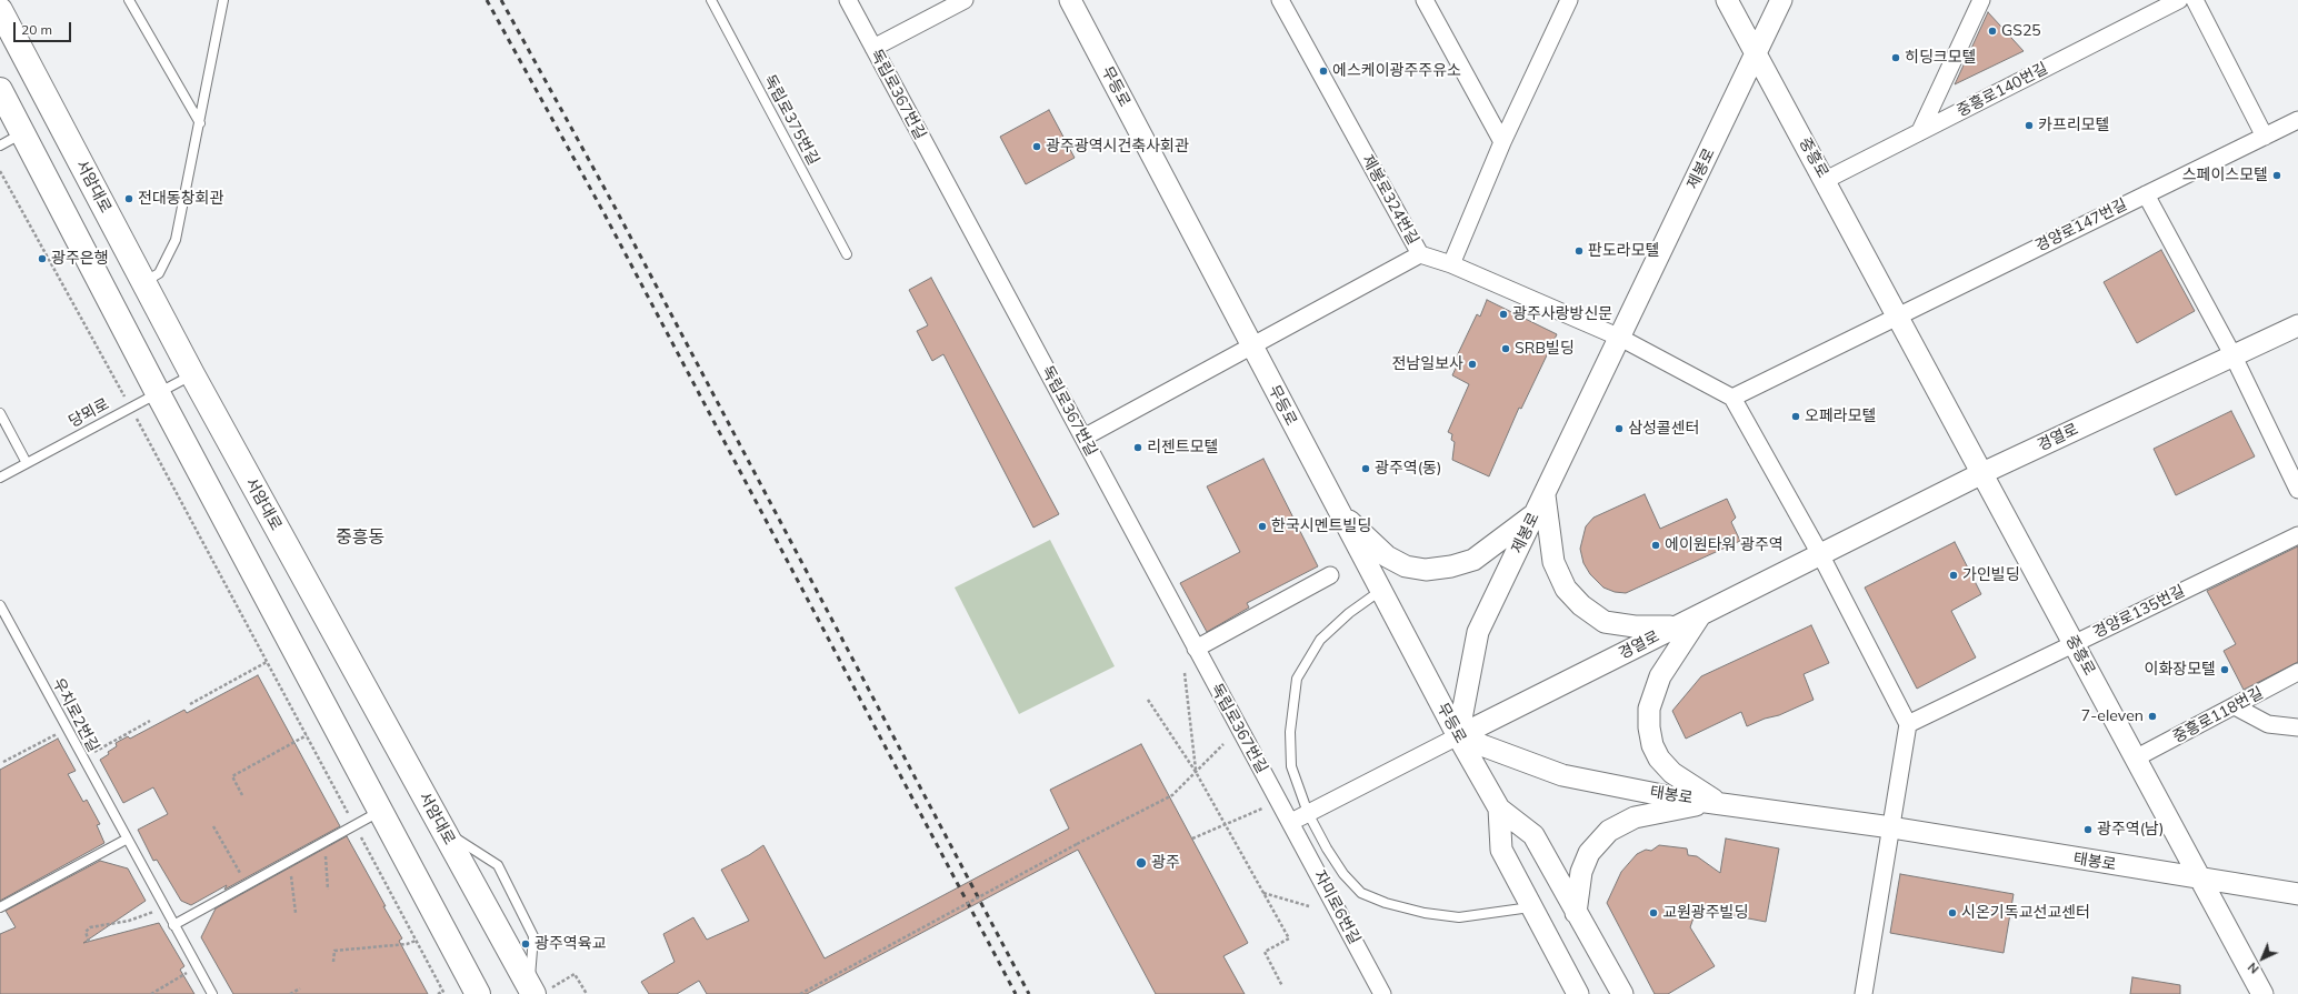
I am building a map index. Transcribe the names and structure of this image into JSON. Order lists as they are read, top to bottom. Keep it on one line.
{"streets":{"main road":["서암대로"],"street":["무등로","중흥로140번길","독립로367번길","중흥로","제봉로","제봉로324번길","경양로147번길","경열로","경양로135번길","중흥로118번길","태봉로","자미로6번길"],"lane":["독립로375번길","당뫼로","우치로2번길"]},"crossings":[["무등로","제봉로"],["무등로","경열로"],["무등로","태봉로"],["중흥로140번길","중흥로"],["독립로367번길","자미로6번길"],["중흥로","제봉로"],["중흥로","경양로147번길"],["중흥로","경열로"],["중흥로","경양로135번길"],["중흥로","중흥로118번길"],["중흥로","태봉로"],["제봉로","제봉로324번길"],["제봉로","경열로"],["제봉로","태봉로"],["서암대로","당뫼로"],["경열로","태봉로"]],"districts":["중흥동"],"places":["GS25","히딩크모텔","에스케이광주주유소","카프리모텔","광주광역시건축사회관","스페이스모텔","전대동창회관","판도라모텔","광주은행","광주사랑방신문","SRB빌딩","전남일보사","오페라모텔","삼성콜센터","리젠트모텔","광주역(동)","한국시멘트빌딩","에이원타워 광주역","가인빌딩","이화장모텔","7-eleven","광주역(남)","광주","교원광주빌딩","시온기독교선교센터","광주역육교"],"scale_bar":"20 m","north":"bottom left"}
